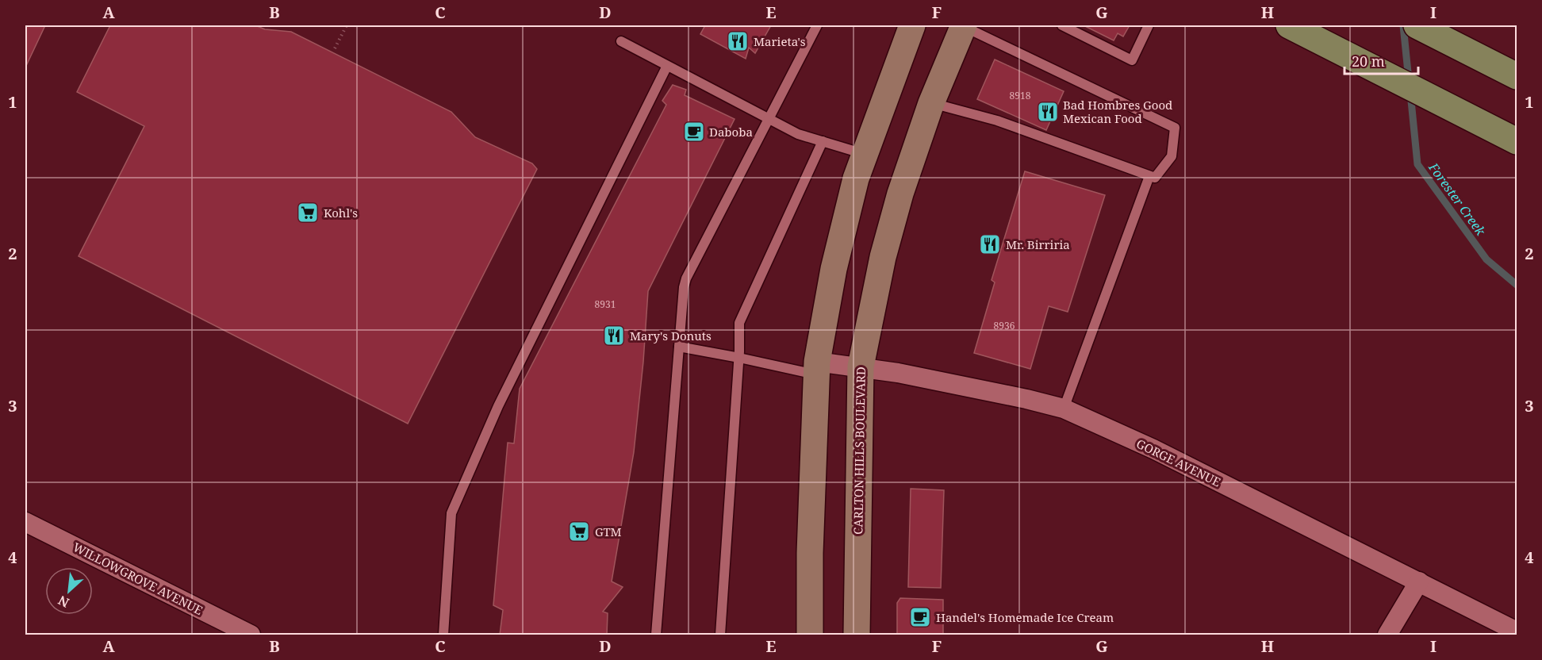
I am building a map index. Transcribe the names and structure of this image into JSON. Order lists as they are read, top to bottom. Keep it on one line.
{"streets":{"main road":["CARLTON HILLS BOULEVARD"],"street":["GORGE AVENUE","WILLOWGROVE AVENUE"]},"crossings":[["CARLTON HILLS BOULEVARD","GORGE AVENUE"]],"water":["Forester Creek"],"places":{"restaurant":["Marieta's","Bad Hombres Good Mexican Food","Mr. Birriria","Mary's Donuts"],"cafe":["Daboba","Handel's Homemade Ice Cream"],"supermarket":["Kohl's","GTM"]},"house_numbers":["8918","8931","8936"],"scale_bar":"20 m","north":"bottom left","grid":{"columns":["A","B","C","D","E","F","G","H","I"],"rows":["1","2","3","4"]}}
